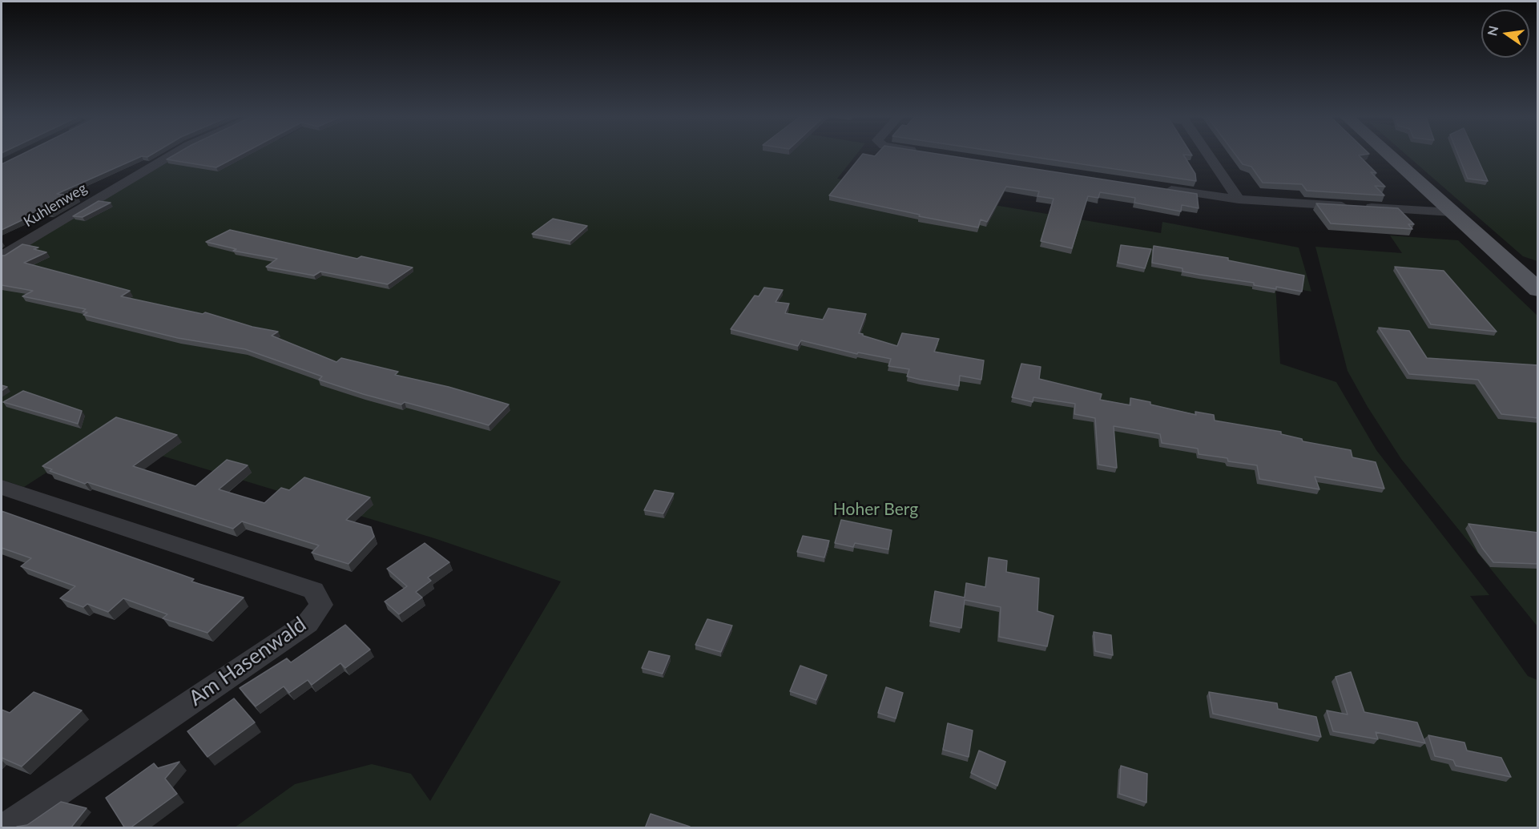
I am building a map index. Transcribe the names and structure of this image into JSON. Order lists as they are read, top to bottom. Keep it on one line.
{"streets":{"street":["Kuhlenweg","Am Hasenwald"]},"parks":["Hoher Berg"],"north":"left"}
